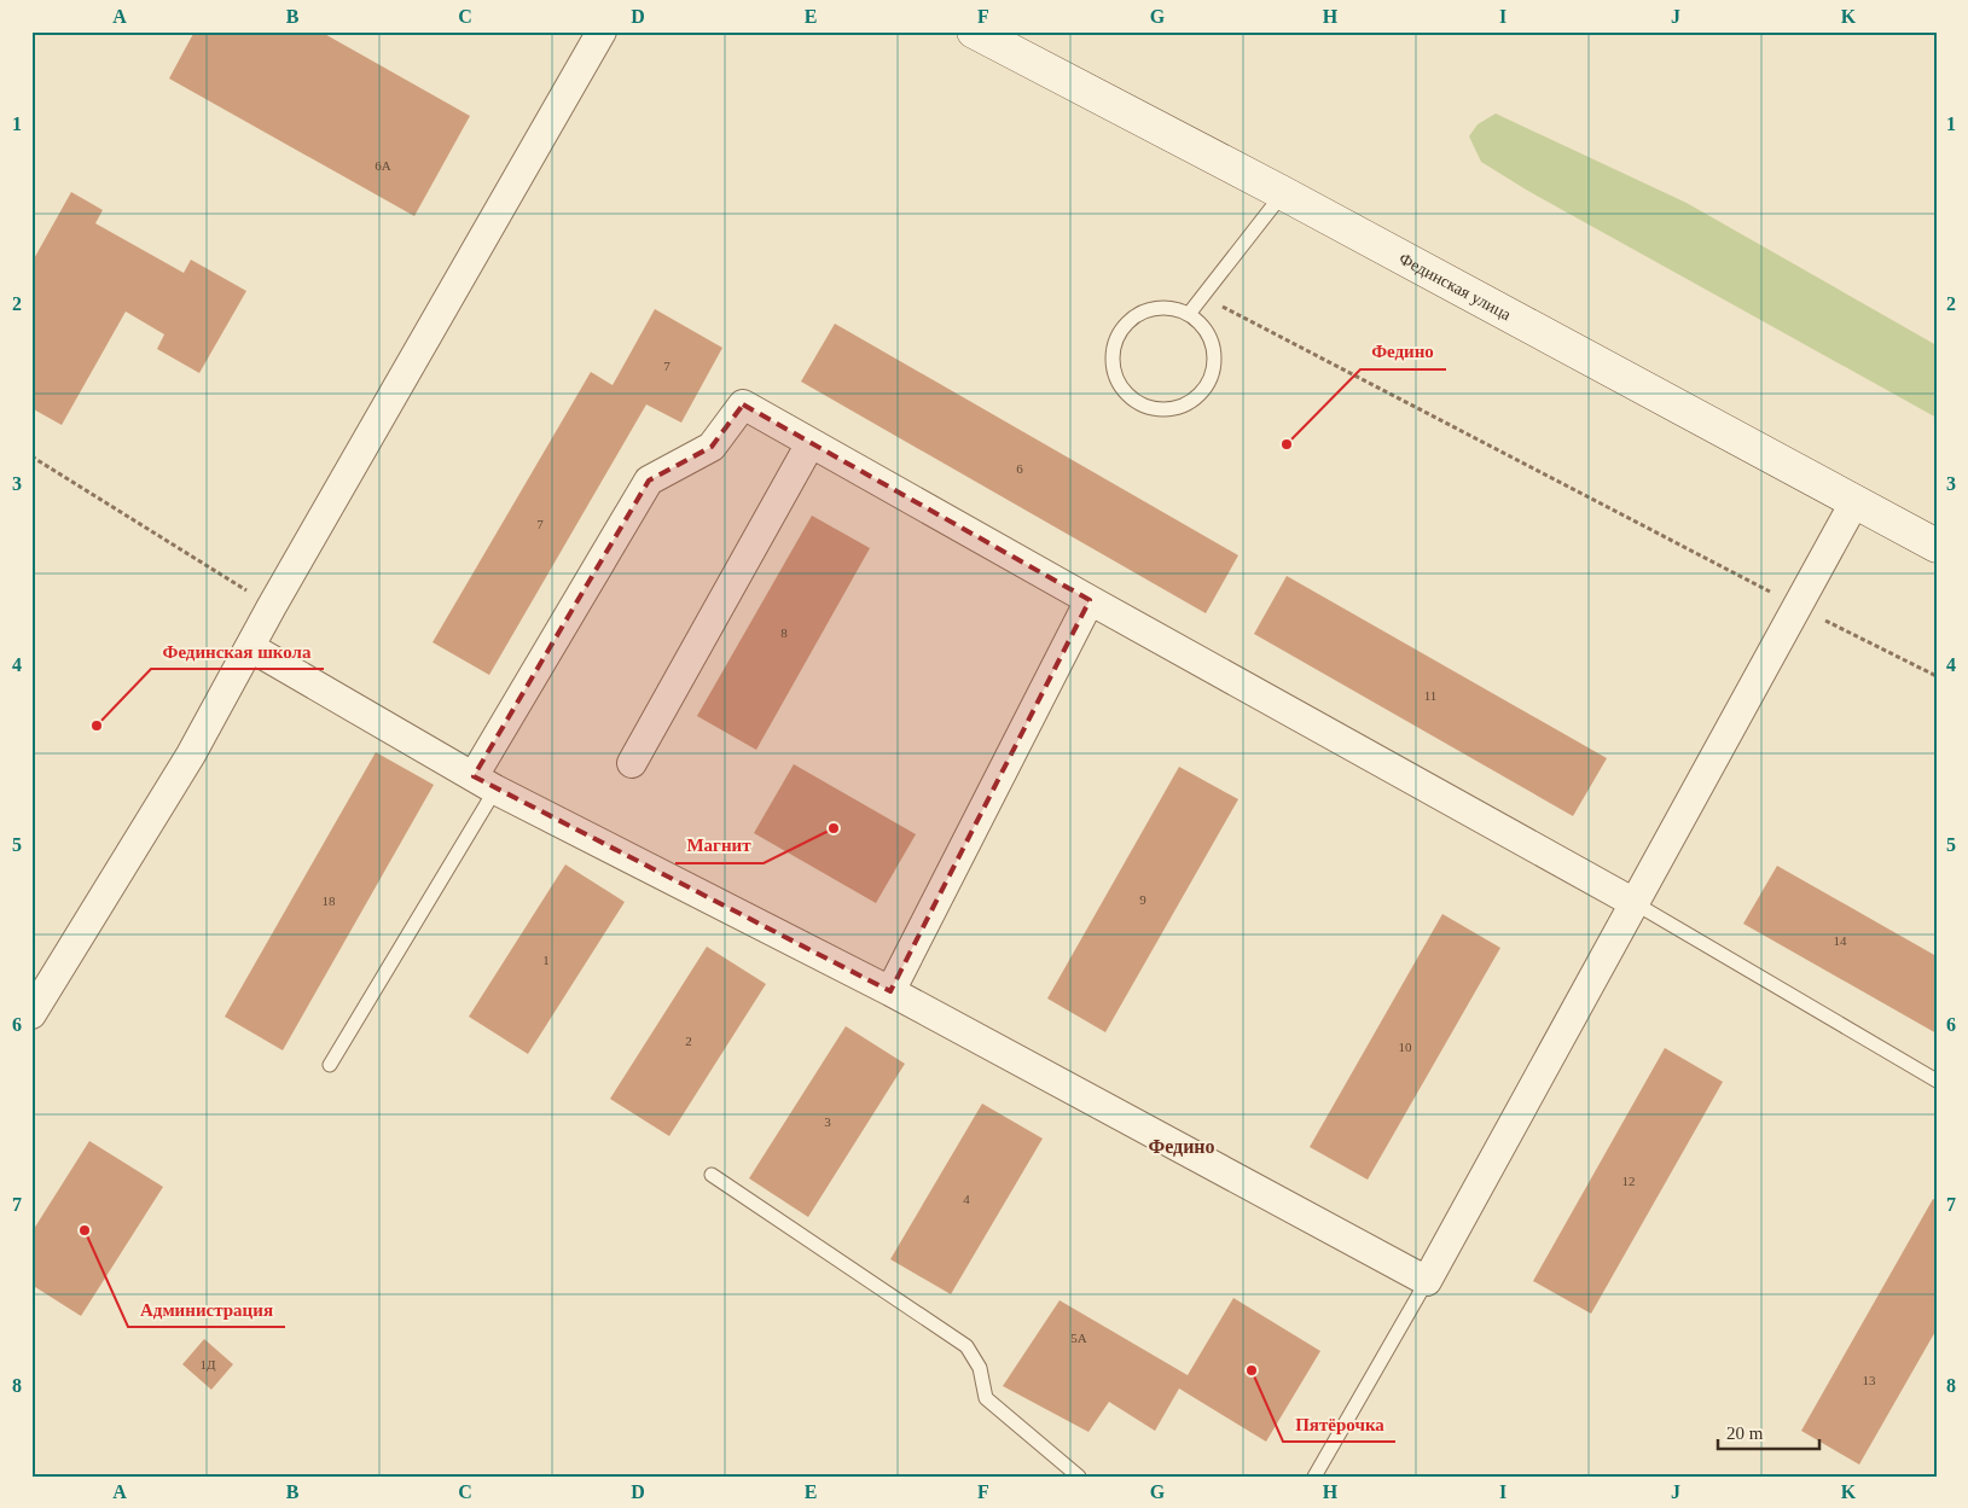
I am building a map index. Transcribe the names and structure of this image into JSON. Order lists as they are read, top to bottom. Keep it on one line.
{"streets":{"street":["Фединская улица"]},"districts":["Федино"],"places":["Федино","Фединская школа","Магнит","Администрация","Пятёрочка"],"house_numbers":["6А","7","6","7","8","11","9","18","14","1","2","10","3","12","4","5А","1Д","13"],"scale_bar":"20 m","grid":{"columns":["A","B","C","D","E","F","G","H","I","J","K"],"rows":["1","2","3","4","5","6","7","8"]}}
